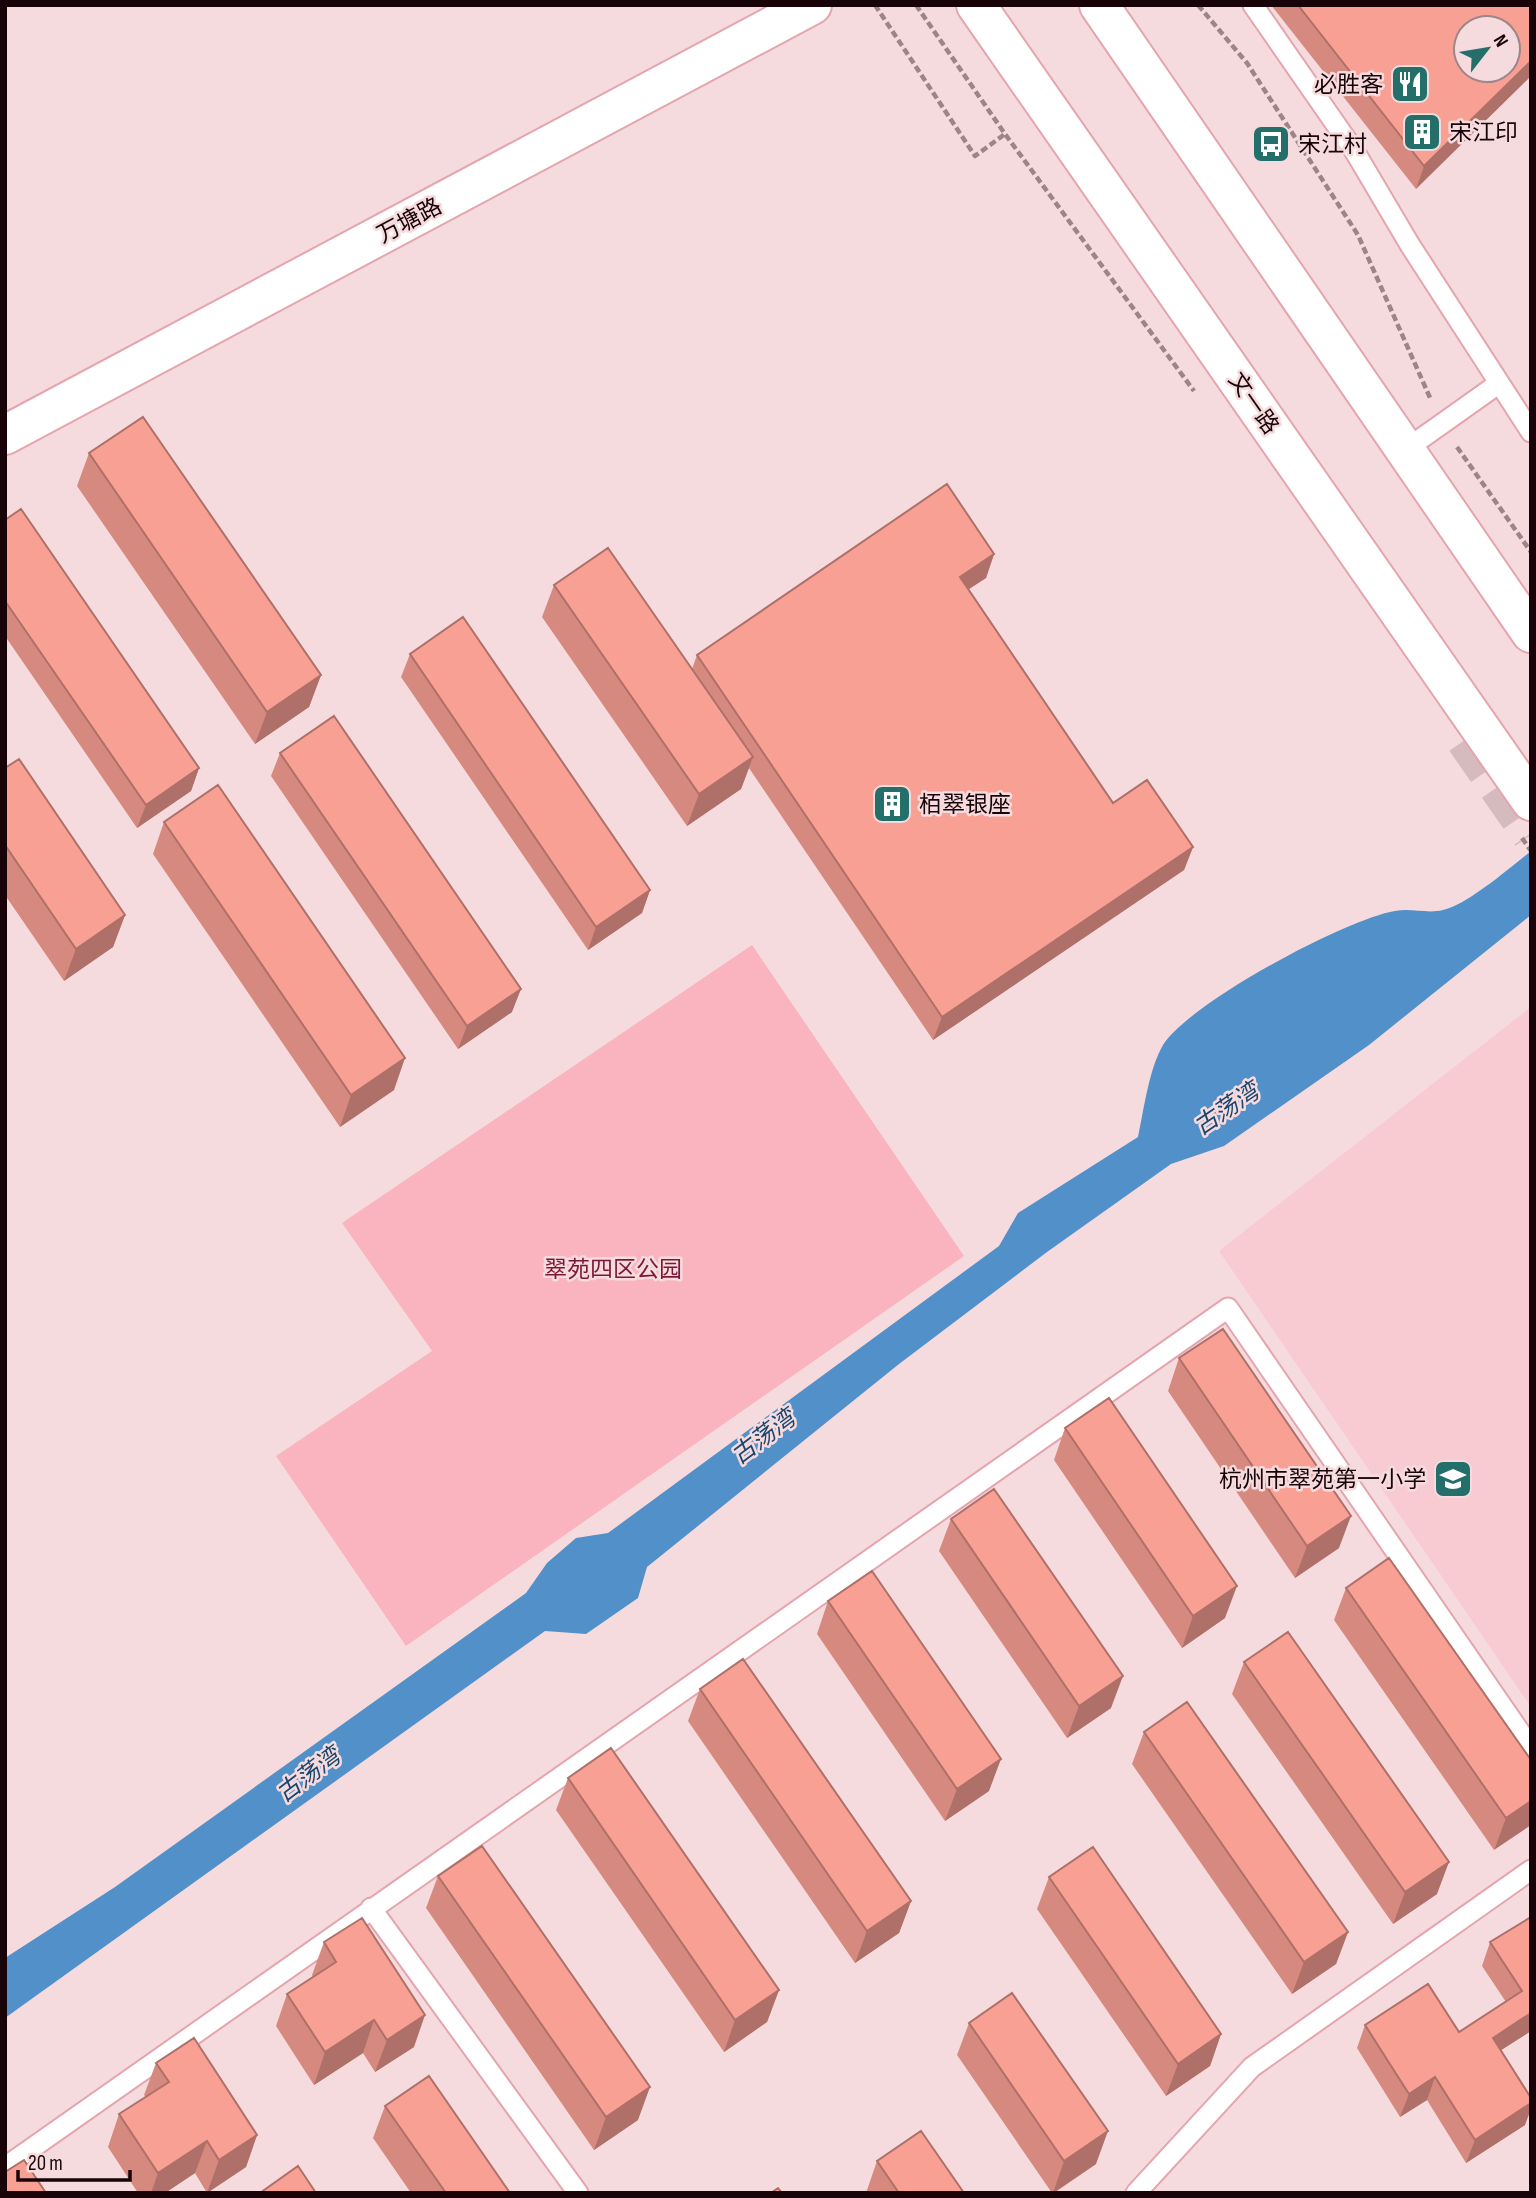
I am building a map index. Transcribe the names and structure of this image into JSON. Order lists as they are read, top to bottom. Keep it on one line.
{"streets":{"main road":["万塘路","文一路"]},"water":["古荡湾"],"parks":["翠苑四区公园"],"places":{"restaurant":["必胜客"],"building":["宋江印","栢翠银座"],"bus stop":["宋江村"],"school or university":["杭州市翠苑第一小学"]},"scale_bar":"20 m","north":"top right"}
